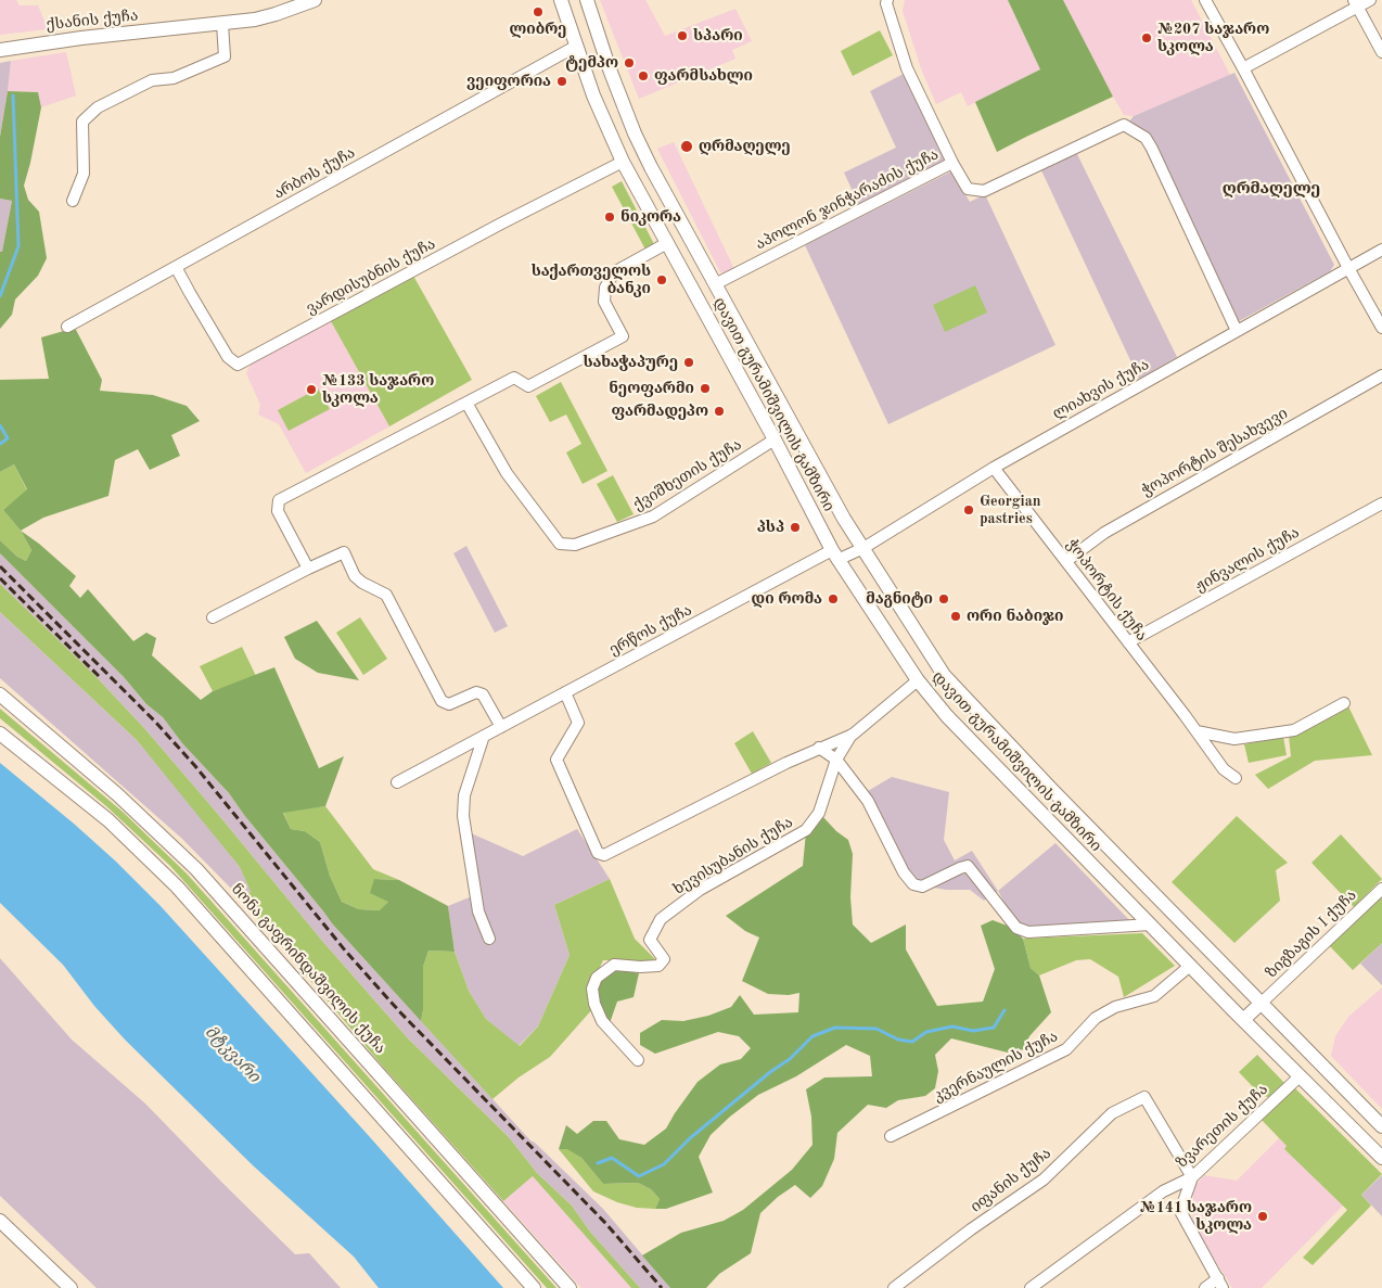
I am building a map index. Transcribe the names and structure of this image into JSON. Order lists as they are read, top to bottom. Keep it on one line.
{"streets":{"main road":["ქსანის ქუჩა","დავით გურამიშვილის გამზირი","ნონა გაფრინდაშვილის ქუჩა"],"street":["არბოს ქუჩა","აპოლონ ჯინჭარაძის ქუჩა","ვარდისუბნის ქუჩა","ლიახვის ქუჩა","ჭოპორტის შესახვევი","ქვიშხეთის ქუჩა","ჟინვალის ქუჩა","ჭოპორტის ქუჩა","ერწოს ქუჩა","ხევისუბანის ქუჩა","ზიგზაგის I ქუჩა","კვერნაულის ქუჩა","ზვარეთის ქუჩა","იფანის ქუჩა"]},"crossings":[["არბოს ქუჩა","ვარდისუბნის ქუჩა"],["არბოს ქუჩა","დავით გურამიშვილის გამზირი"],["აპოლონ ჯინჭარაძის ქუჩა","დავით გურამიშვილის გამზირი"],["ვარდისუბნის ქუჩა","დავით გურამიშვილის გამზირი"],["ლიახვის ქუჩა","დავით გურამიშვილის გამზირი"],["ლიახვის ქუჩა","ჭოპორტის ქუჩა"],["ლიახვის ქუჩა","ერწოს ქუჩა"],["დავით გურამიშვილის გამზირი","ქვიშხეთის ქუჩა"],["დავით გურამიშვილის გამზირი","ერწოს ქუჩა"],["დავით გურამიშვილის გამზირი","ხევისუბანის ქუჩა"],["დავით გურამიშვილის გამზირი","ზიგზაგის I ქუჩა"],["დავით გურამიშვილის გამზირი","კვერნაულის ქუჩა"],["დავით გურამიშვილის გამზირი","ზვარეთის ქუჩა"],["ჭოპორტის შესახვევი","ჭოპორტის ქუჩა"],["ჟინვალის ქუჩა","ჭოპორტის ქუჩა"],["ერწოს ქუჩა","ხევისუბანის ქუჩა"],["ზვარეთის ქუჩა","იფანის ქუჩა"]],"districts":["ღრმაღელე"],"water":["მტკვარი"],"places":["ლიბრე","სპარი","№207 საჯარო სკოლა","ტემპო","ფარმსახლი","ვეიფორია","ღრმაღელე","ნიკორა","საქართველოს ბანკი","სახაჭაპურე","ნეოფარმი","№133 საჯარო სკოლა","ფარმადეპო","Georgian pastries","პსპ","დი რომა","მაგნიტი","ორი ნაბიჯი","№141 საჯარო სკოლა"]}
